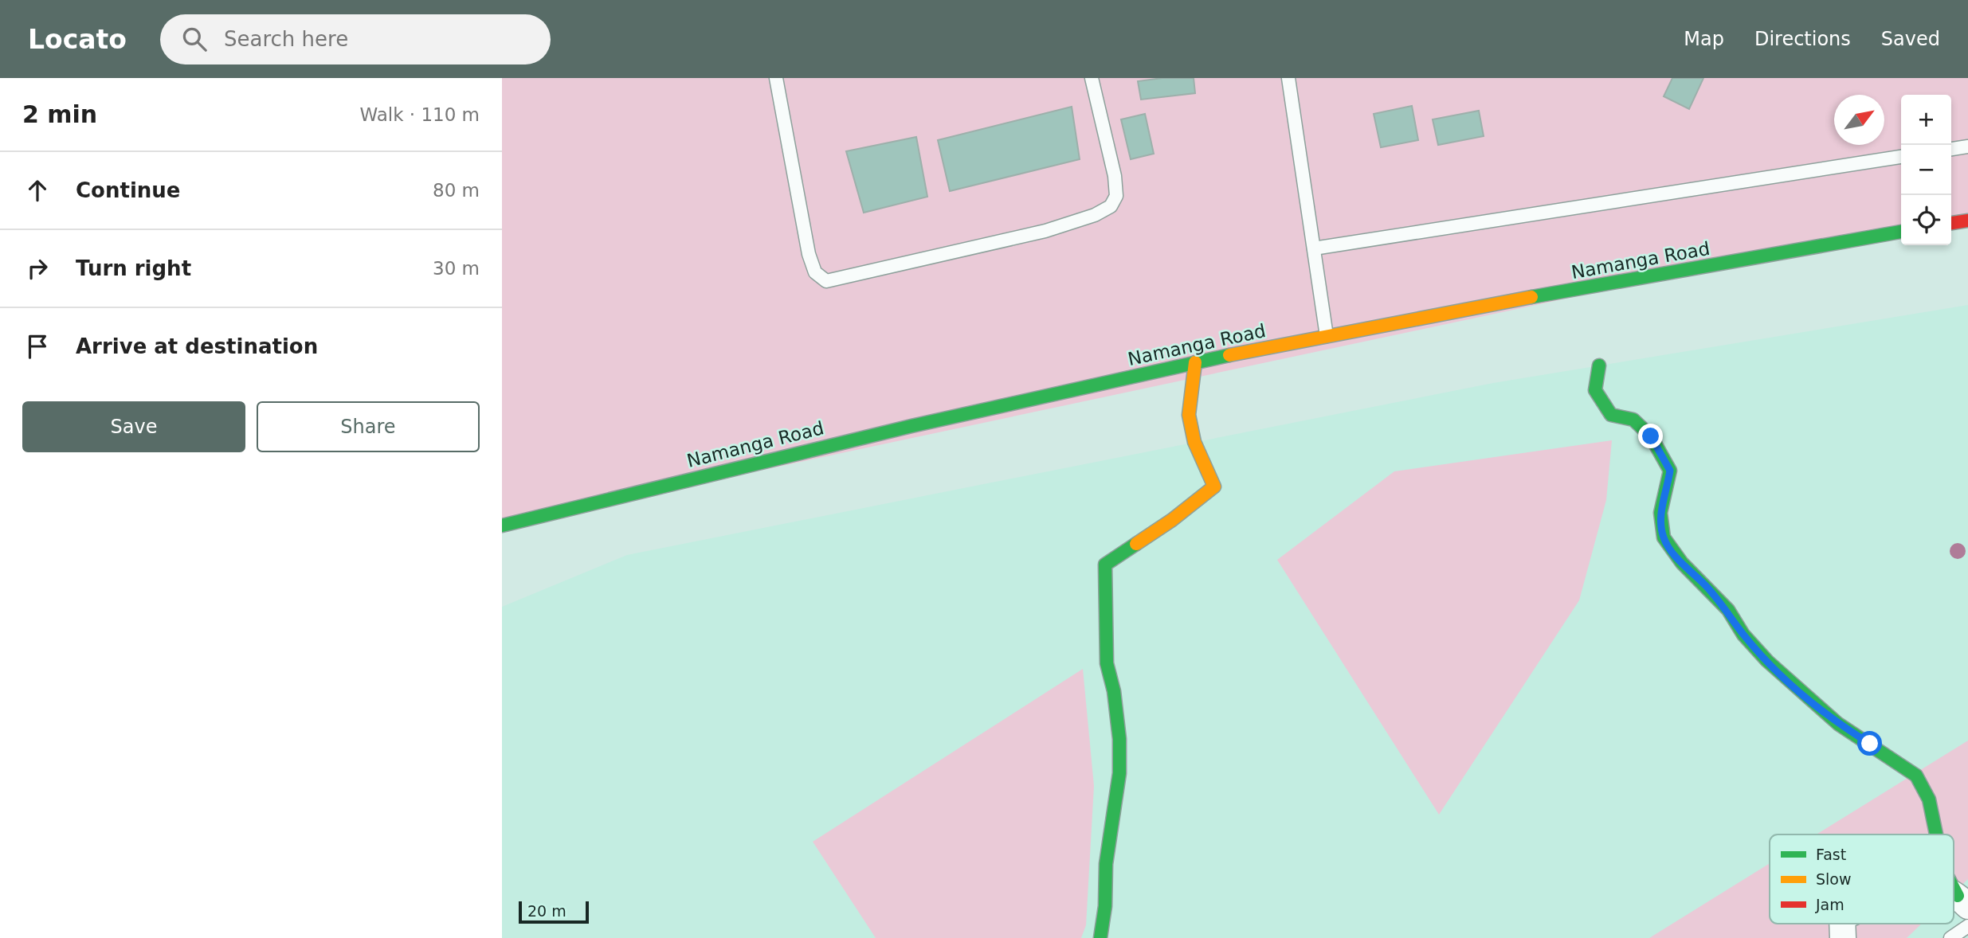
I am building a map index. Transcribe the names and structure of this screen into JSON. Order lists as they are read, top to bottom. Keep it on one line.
{"streets":{"main road":["Namanga Road"]},"legend":["Fast","Slow","Jam"],"scale_bar":"20 m","north":"top right","page":{"header":"Locato","search":"Search here","nav":["Map","Directions","Saved"],"heading":["2 min","Walk · 110 m"],"map_buttons":["+","−"],"list":[["Continue","80 m"],["Turn right","30 m"],"Arrive at destination"],"buttons":["Save","Share"],"scale":"20 m"}}
